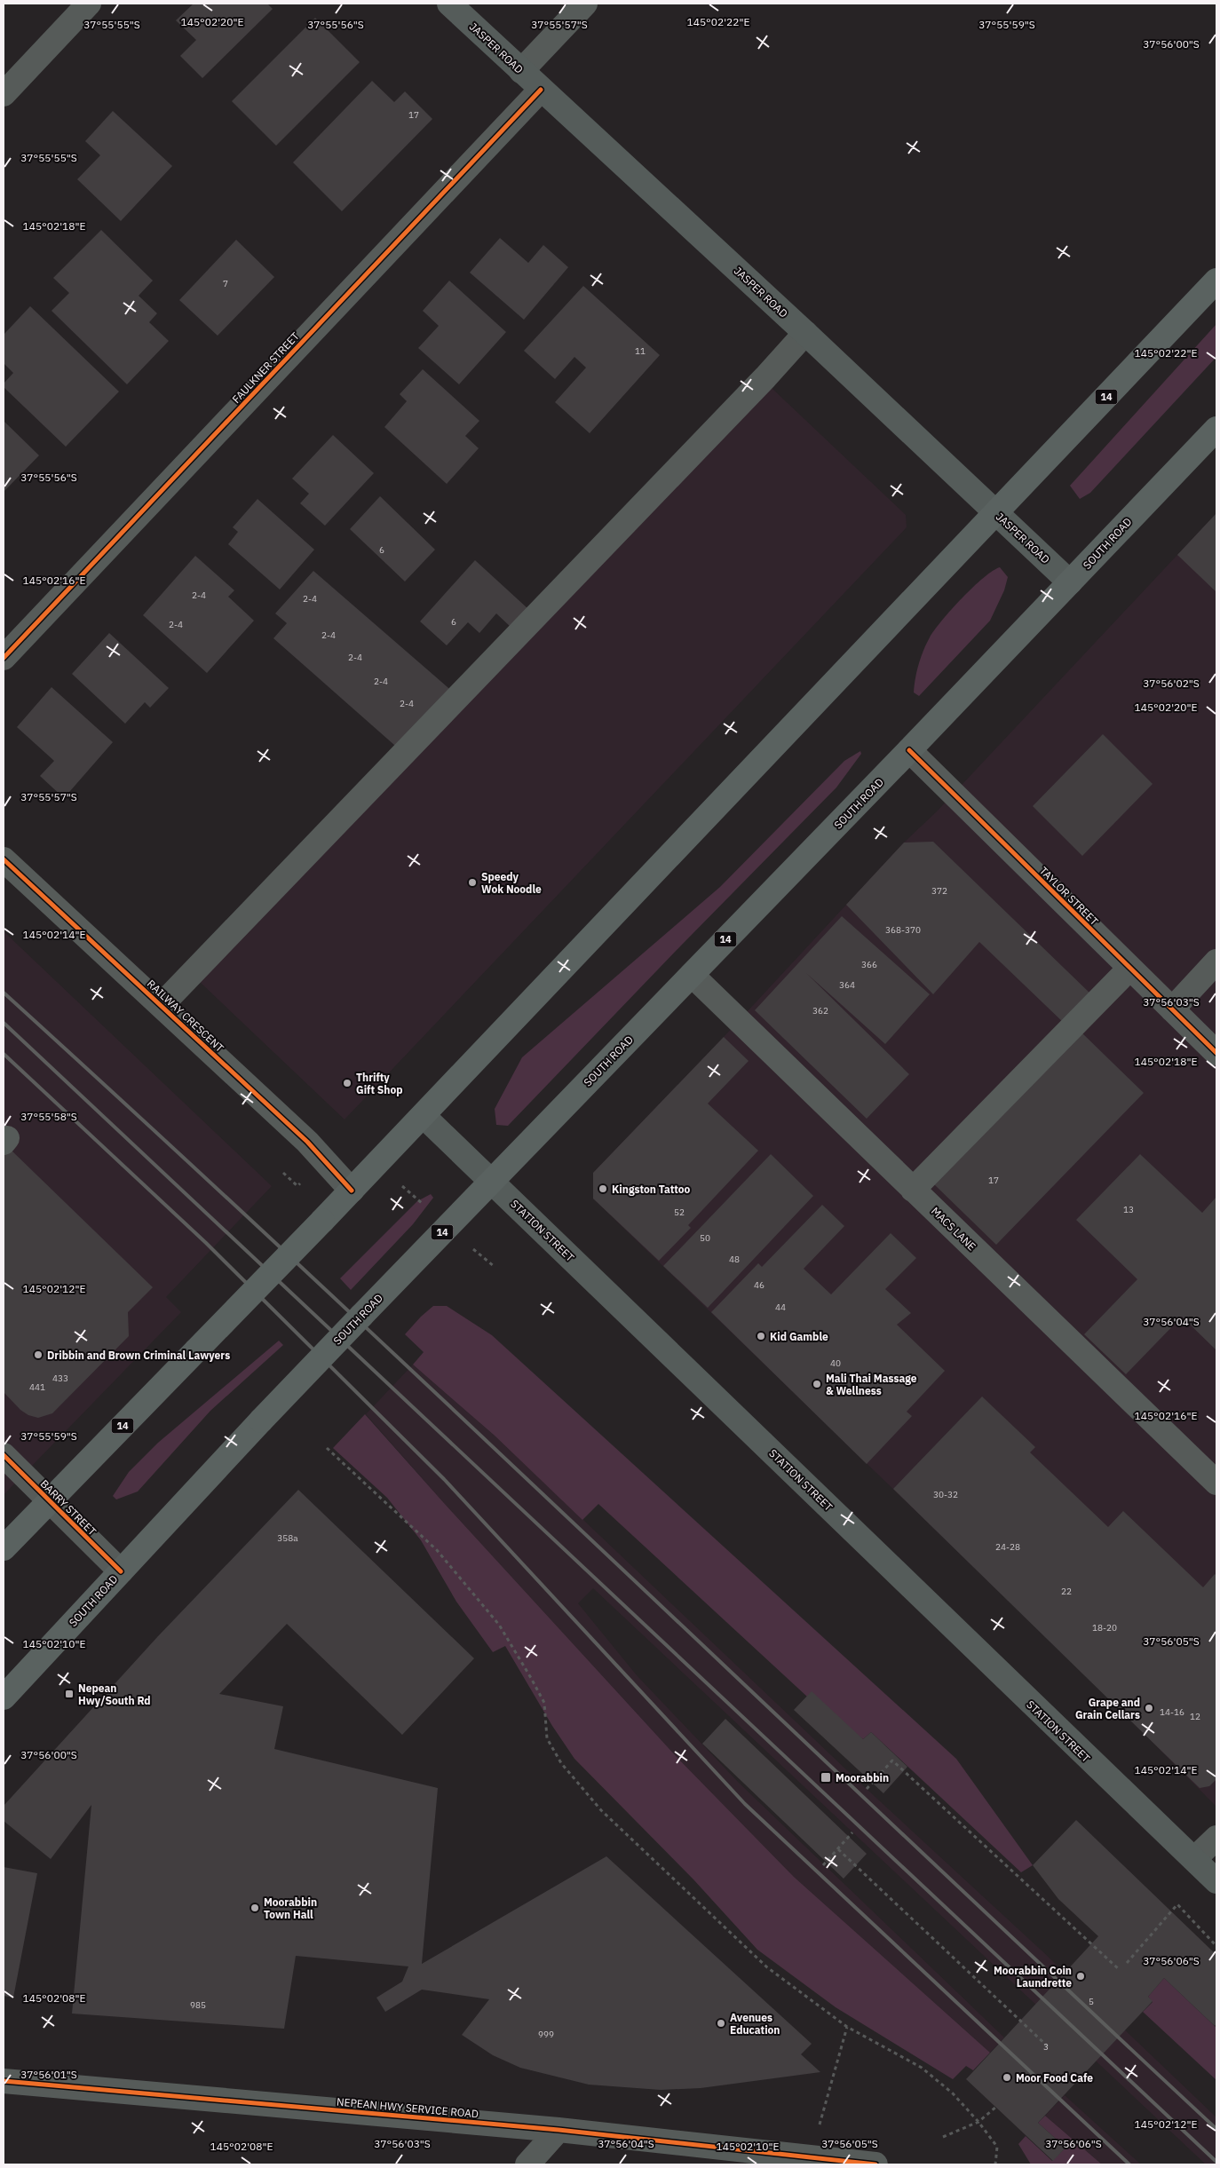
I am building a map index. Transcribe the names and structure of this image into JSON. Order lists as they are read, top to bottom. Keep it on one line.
{"streets":{"highway":["14","SOUTH ROAD"],"main road":["JASPER ROAD","STATION STREET"],"street":["FAULKNER STREET","TAYLOR STREET","RAILWAY CRESCENT","MACS LANE","BARRY STREET","NEPEAN HWY SERVICE ROAD"]},"crossings":[["JASPER ROAD","FAULKNER STREET"],["JASPER ROAD","14"],["JASPER ROAD","SOUTH ROAD"],["14","RAILWAY CRESCENT"],["14","STATION STREET"],["14","BARRY STREET"],["SOUTH ROAD","TAYLOR STREET"],["SOUTH ROAD","MACS LANE"],["SOUTH ROAD","STATION STREET"],["SOUTH ROAD","BARRY STREET"]],"places":{"other":["Speedy Wok Noodle","Thrifty Gift Shop","Kingston Tattoo","Kid Gamble","Dribbin and Brown Criminal Lawyers","Mali Thai Massage & Wellness","Grape and Grain Cellars","Moorabbin Town Hall","Moorabbin Coin Laundrette","Avenues Education","Moor Food Cafe"],"transit":["Nepean Hwy/South Rd","Moorabbin"]},"house_numbers":["17","7","11","6","2-4","2-4","6","2-4","2-4","2-4","2-4","2-4","372","368-370","366","364","362","17","13","52","50","48","46","44","40","433","441","30-32","358a","24-28","22","18-20","14-16","12","5","985","999","3"],"coordinates":["145°02'20\"E","145°02'22\"E","37°55'55\"S","37°55'56\"S","37°55'57\"S","37°55'59\"S","37°56'00\"S","145°02'18\"E","145°02'16\"E","37°56'02\"S","145°02'14\"E","37°56'03\"S","37°55'58\"S","145°02'12\"E","37°56'04\"S","37°56'05\"S","145°02'10\"E","37°56'06\"S","145°02'08\"E","37°56'01\"S"]}
